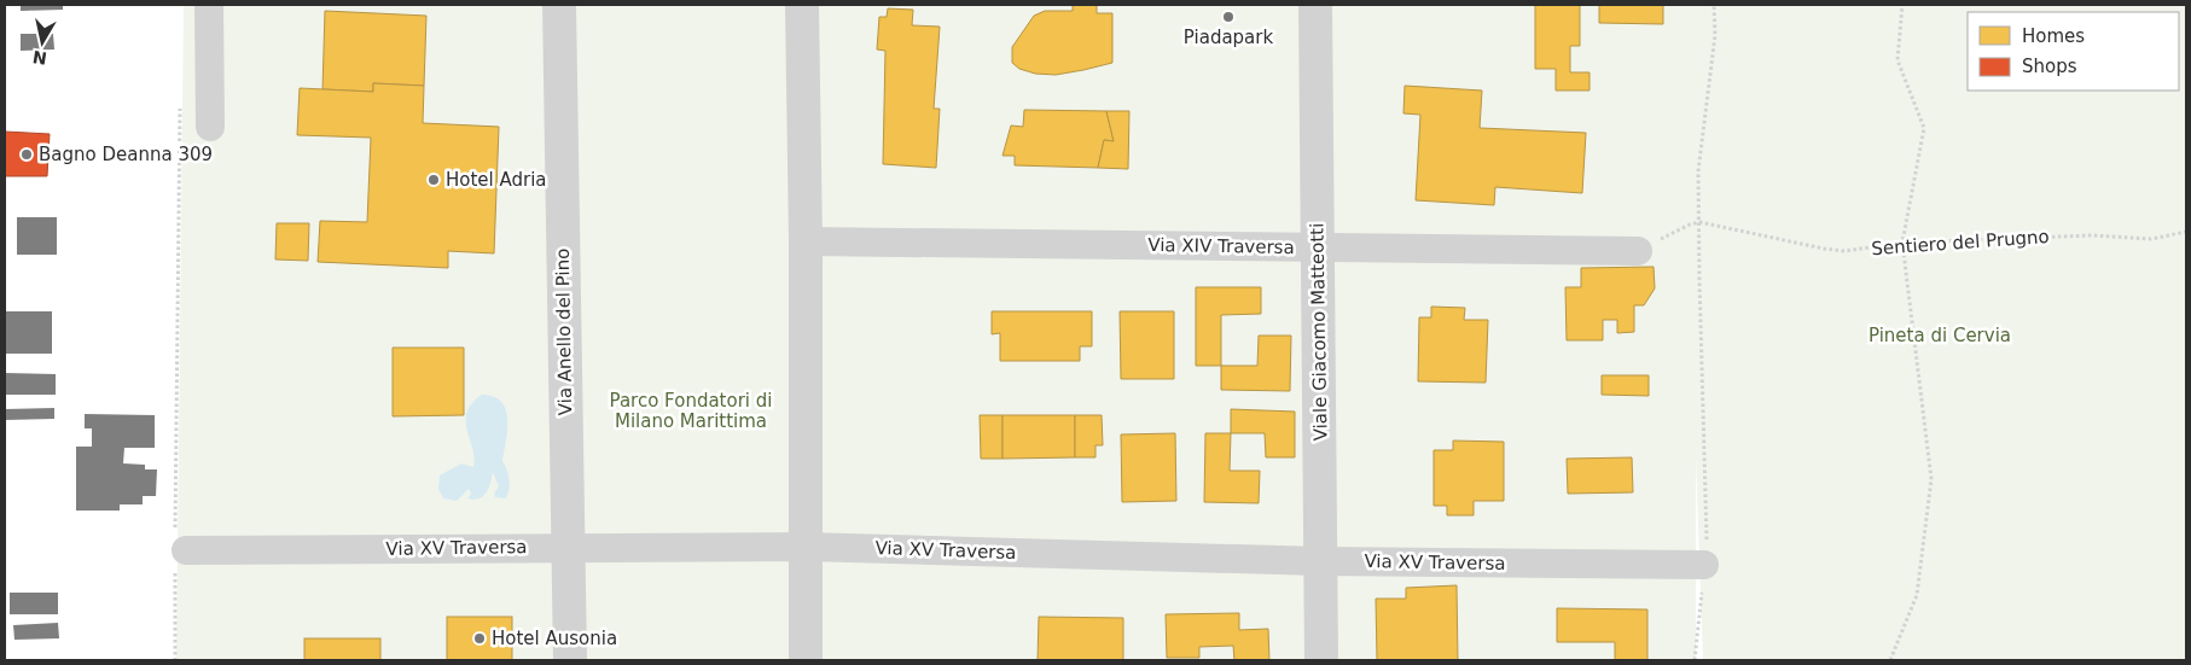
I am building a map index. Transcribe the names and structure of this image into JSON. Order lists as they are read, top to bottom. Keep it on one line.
{"streets":{"street":["Via XIV Traversa","Via Anello del Pino","Viale Giacomo Matteotti","Via XV Traversa"],"path":["Sentiero del Prugno"]},"crossings":[["Via XIV Traversa","Viale Giacomo Matteotti"],["Via Anello del Pino","Via XV Traversa"],["Viale Giacomo Matteotti","Via XV Traversa"]],"parks":["Pineta di Cervia","Parco Fondatori di Milano Marittima"],"places":["Piadapark","Bagno Deanna 309","Hotel Adria","Hotel Ausonia"],"legend":["Homes","Shops"],"north":"bottom"}
